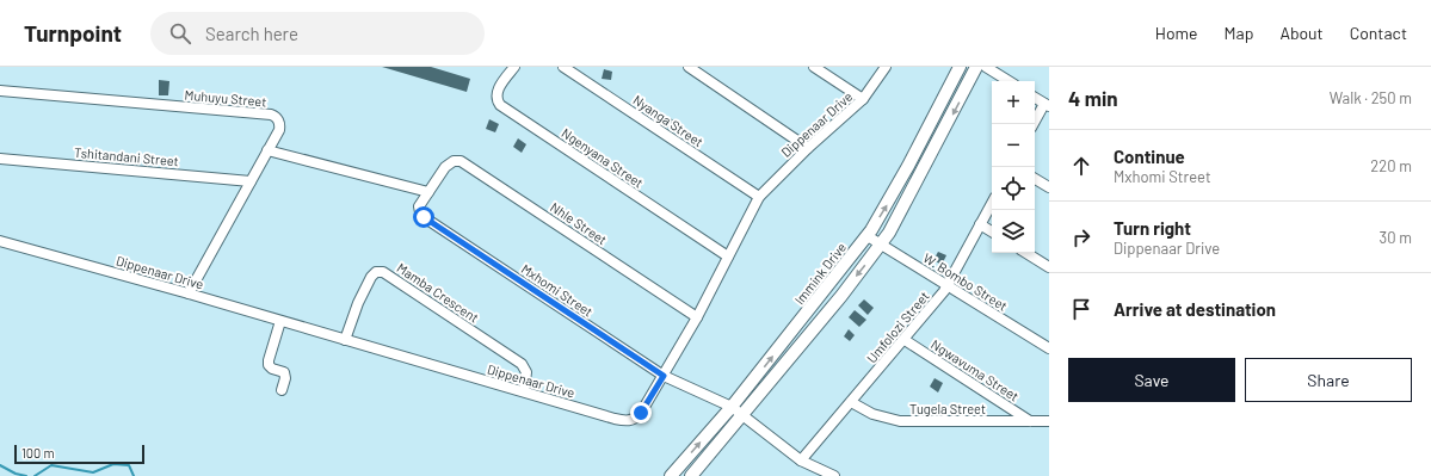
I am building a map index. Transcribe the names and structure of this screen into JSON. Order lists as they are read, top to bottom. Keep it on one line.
{"streets":{"main road":["Immink Drive"],"street":["Muhuyu Street","Nyanga Street","Dippenaar Drive","Tshitandani Street","Ngenyana Street","Nhle Street","W. Bombo Street","Mxhomi Street","Mamba Crescent","Umfolozi Street","Ngwavuma Street","Tugela Street"]},"crossings":[["Muhuyu Street","Dippenaar Drive"],["Muhuyu Street","Tshitandani Street"],["Nyanga Street","Dippenaar Drive"],["Dippenaar Drive","Ngenyana Street"],["Dippenaar Drive","Nhle Street"],["Dippenaar Drive","Mxhomi Street"],["Dippenaar Drive","Mamba Crescent"],["Nhle Street","Mxhomi Street"],["Immink Drive","W. Bombo Street"],["Immink Drive","Mxhomi Street"],["W. Bombo Street","Umfolozi Street"],["Mxhomi Street","Umfolozi Street"],["Umfolozi Street","Ngwavuma Street"],["Umfolozi Street","Tugela Street"],["Ngwavuma Street","Tugela Street"]],"scale_bar":"100 m","page":{"header":"Turnpoint","search":"Search here","nav":["Home","Map","About","Contact"],"heading":["4 min","Walk · 250 m"],"map_buttons":["+","−"],"list":[["Continue","Mxhomi Street","220 m"],["Turn right","Dippenaar Drive","30 m"],"Arrive at destination"],"buttons":["Save","Share"],"scale":"100 m"}}
